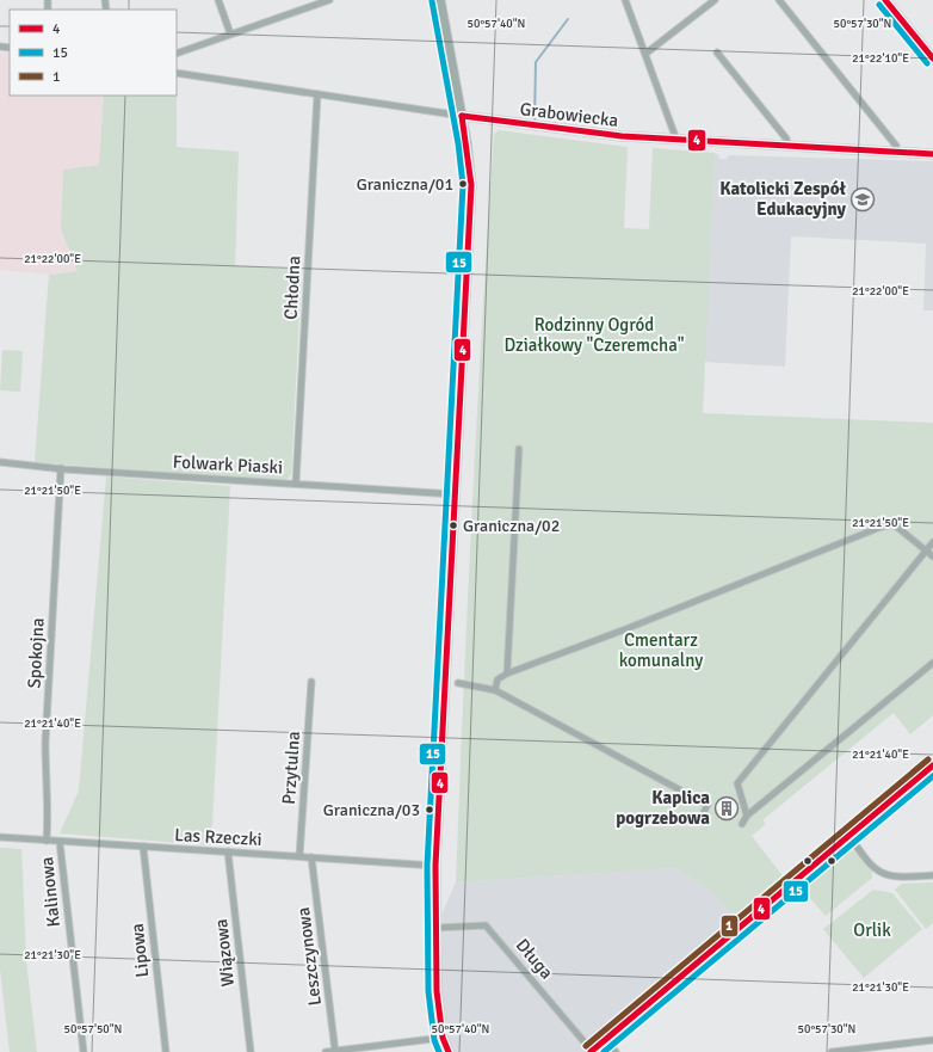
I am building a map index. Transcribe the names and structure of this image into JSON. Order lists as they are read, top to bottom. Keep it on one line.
{"streets":{"main road":["Grabowiecka","Długa"],"street":["Chłodna","Folwark Piaski","Spokojna","Przytulna","Las Rzeczki","Kalinowa","Lipowa","Wiązowa","Leszczynowa"]},"crossings":[["Grabowiecka","Chłodna"],["Chłodna","Folwark Piaski"],["Folwark Piaski","Spokojna"],["Spokojna","Las Rzeczki"],["Przytulna","Las Rzeczki"],["Las Rzeczki","Kalinowa"],["Las Rzeczki","Lipowa"],["Las Rzeczki","Wiązowa"],["Las Rzeczki","Leszczynowa"]],"parks":["Rodzinny Ogród Działkowy \"Czeremcha\"","Cmentarz komunalny","Orlik"],"places":{"other":["Graniczna/01","Graniczna/02","Graniczna/03"],"school or university":["Katolicki Zespół Edukacyjny"],"building":["Kaplica pogrzebowa"]},"lines":["transit line 4","transit line 15","transit line 1"],"legend":["4","15","1"],"coordinates":["50°57'40\"N","50°57'30\"N","21°22'10\"E","21°22'00\"E","21°21'50\"E","21°21'40\"E","21°21'30\"E","50°57'50\"N"]}
